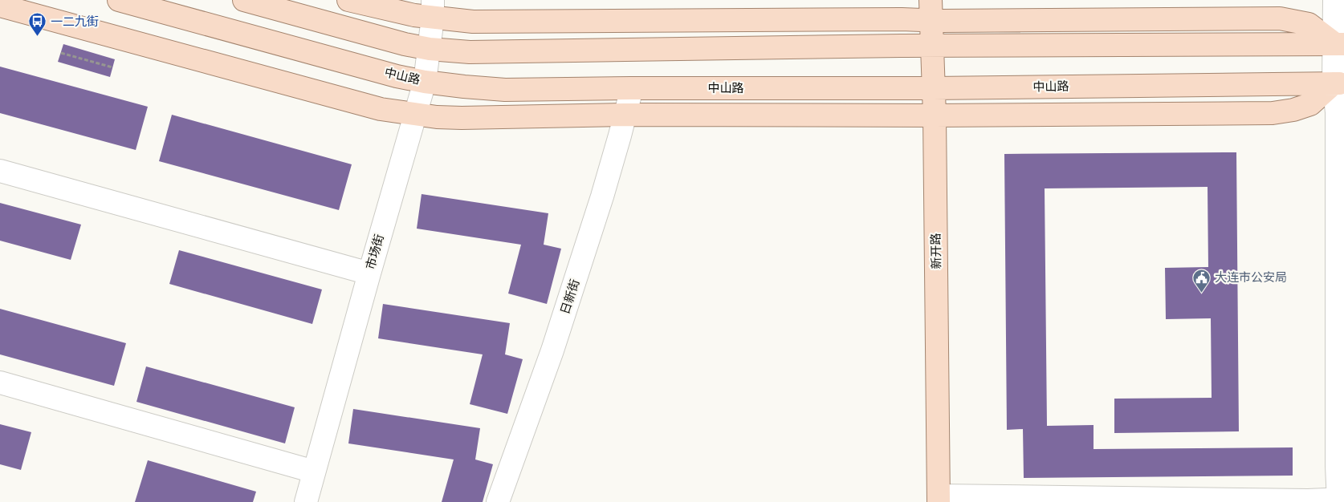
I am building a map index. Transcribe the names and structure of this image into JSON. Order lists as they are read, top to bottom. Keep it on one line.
{"streets":{"main road":["中山路","新开路"],"street":["市场街","日新街"]},"crossings":[["中山路","新开路"],["中山路","市场街"],["中山路","日新街"]],"places":{"bus stop":["一二九街"],"public building":["大连市公安局"]}}
